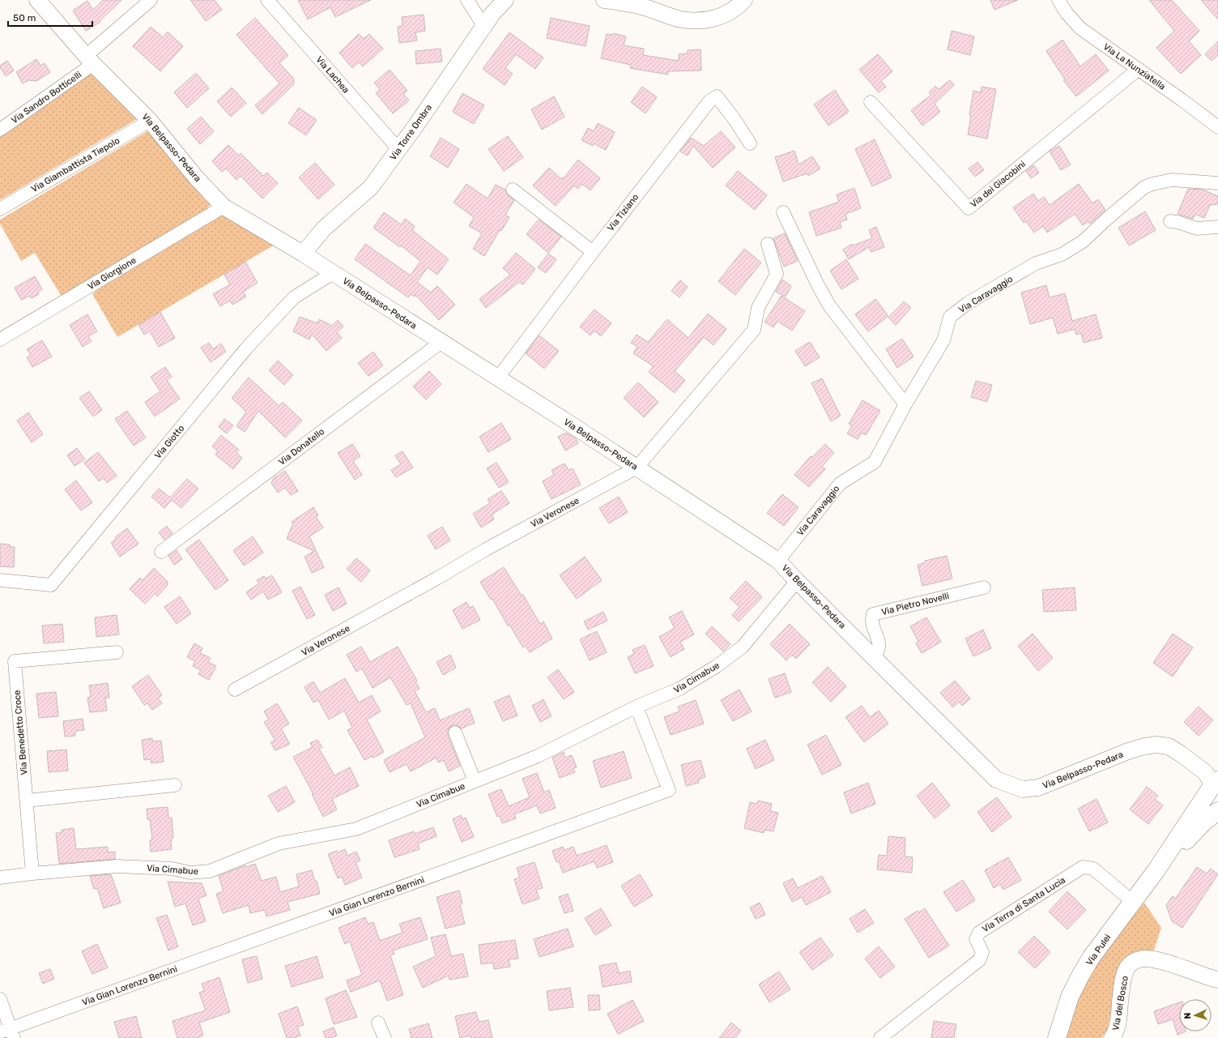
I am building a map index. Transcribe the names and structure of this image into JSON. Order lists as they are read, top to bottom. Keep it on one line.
{"streets":{"main road":["Via Pulei"],"street":["Via La Nunziatella","Via Lachea","Via Sandro Botticelli","Via Torre Ombra","Via Belpasso-Pedara","Via Giambattista Tiepolo","Via dei Giacobini","Via Tiziano","Via Giorgione","Via Caravaggio","Via Giotto","Via Donatello","Via Veronese","Via Pietro Novelli","Via Cimabue","Via Benedetto Croce","Via Gian Lorenzo Bernini","Via Terra di Santa Lucia","Via del Bosco"]},"crossings":[["Via La Nunziatella","Via dei Giacobini"],["Via Lachea","Via Torre Ombra"],["Via Sandro Botticelli","Via Belpasso-Pedara"],["Via Torre Ombra","Via Belpasso-Pedara"],["Via Belpasso-Pedara","Via Giambattista Tiepolo"],["Via Belpasso-Pedara","Via Tiziano"],["Via Belpasso-Pedara","Via Giorgione"],["Via Belpasso-Pedara","Via Caravaggio"],["Via Belpasso-Pedara","Via Giotto"],["Via Belpasso-Pedara","Via Donatello"],["Via Belpasso-Pedara","Via Veronese"],["Via Belpasso-Pedara","Via Pietro Novelli"],["Via Belpasso-Pedara","Via Cimabue"],["Via Cimabue","Via Benedetto Croce"],["Via Cimabue","Via Gian Lorenzo Bernini"],["Via Terra di Santa Lucia","Via Pulei"]],"scale_bar":"50 m","north":"left"}
